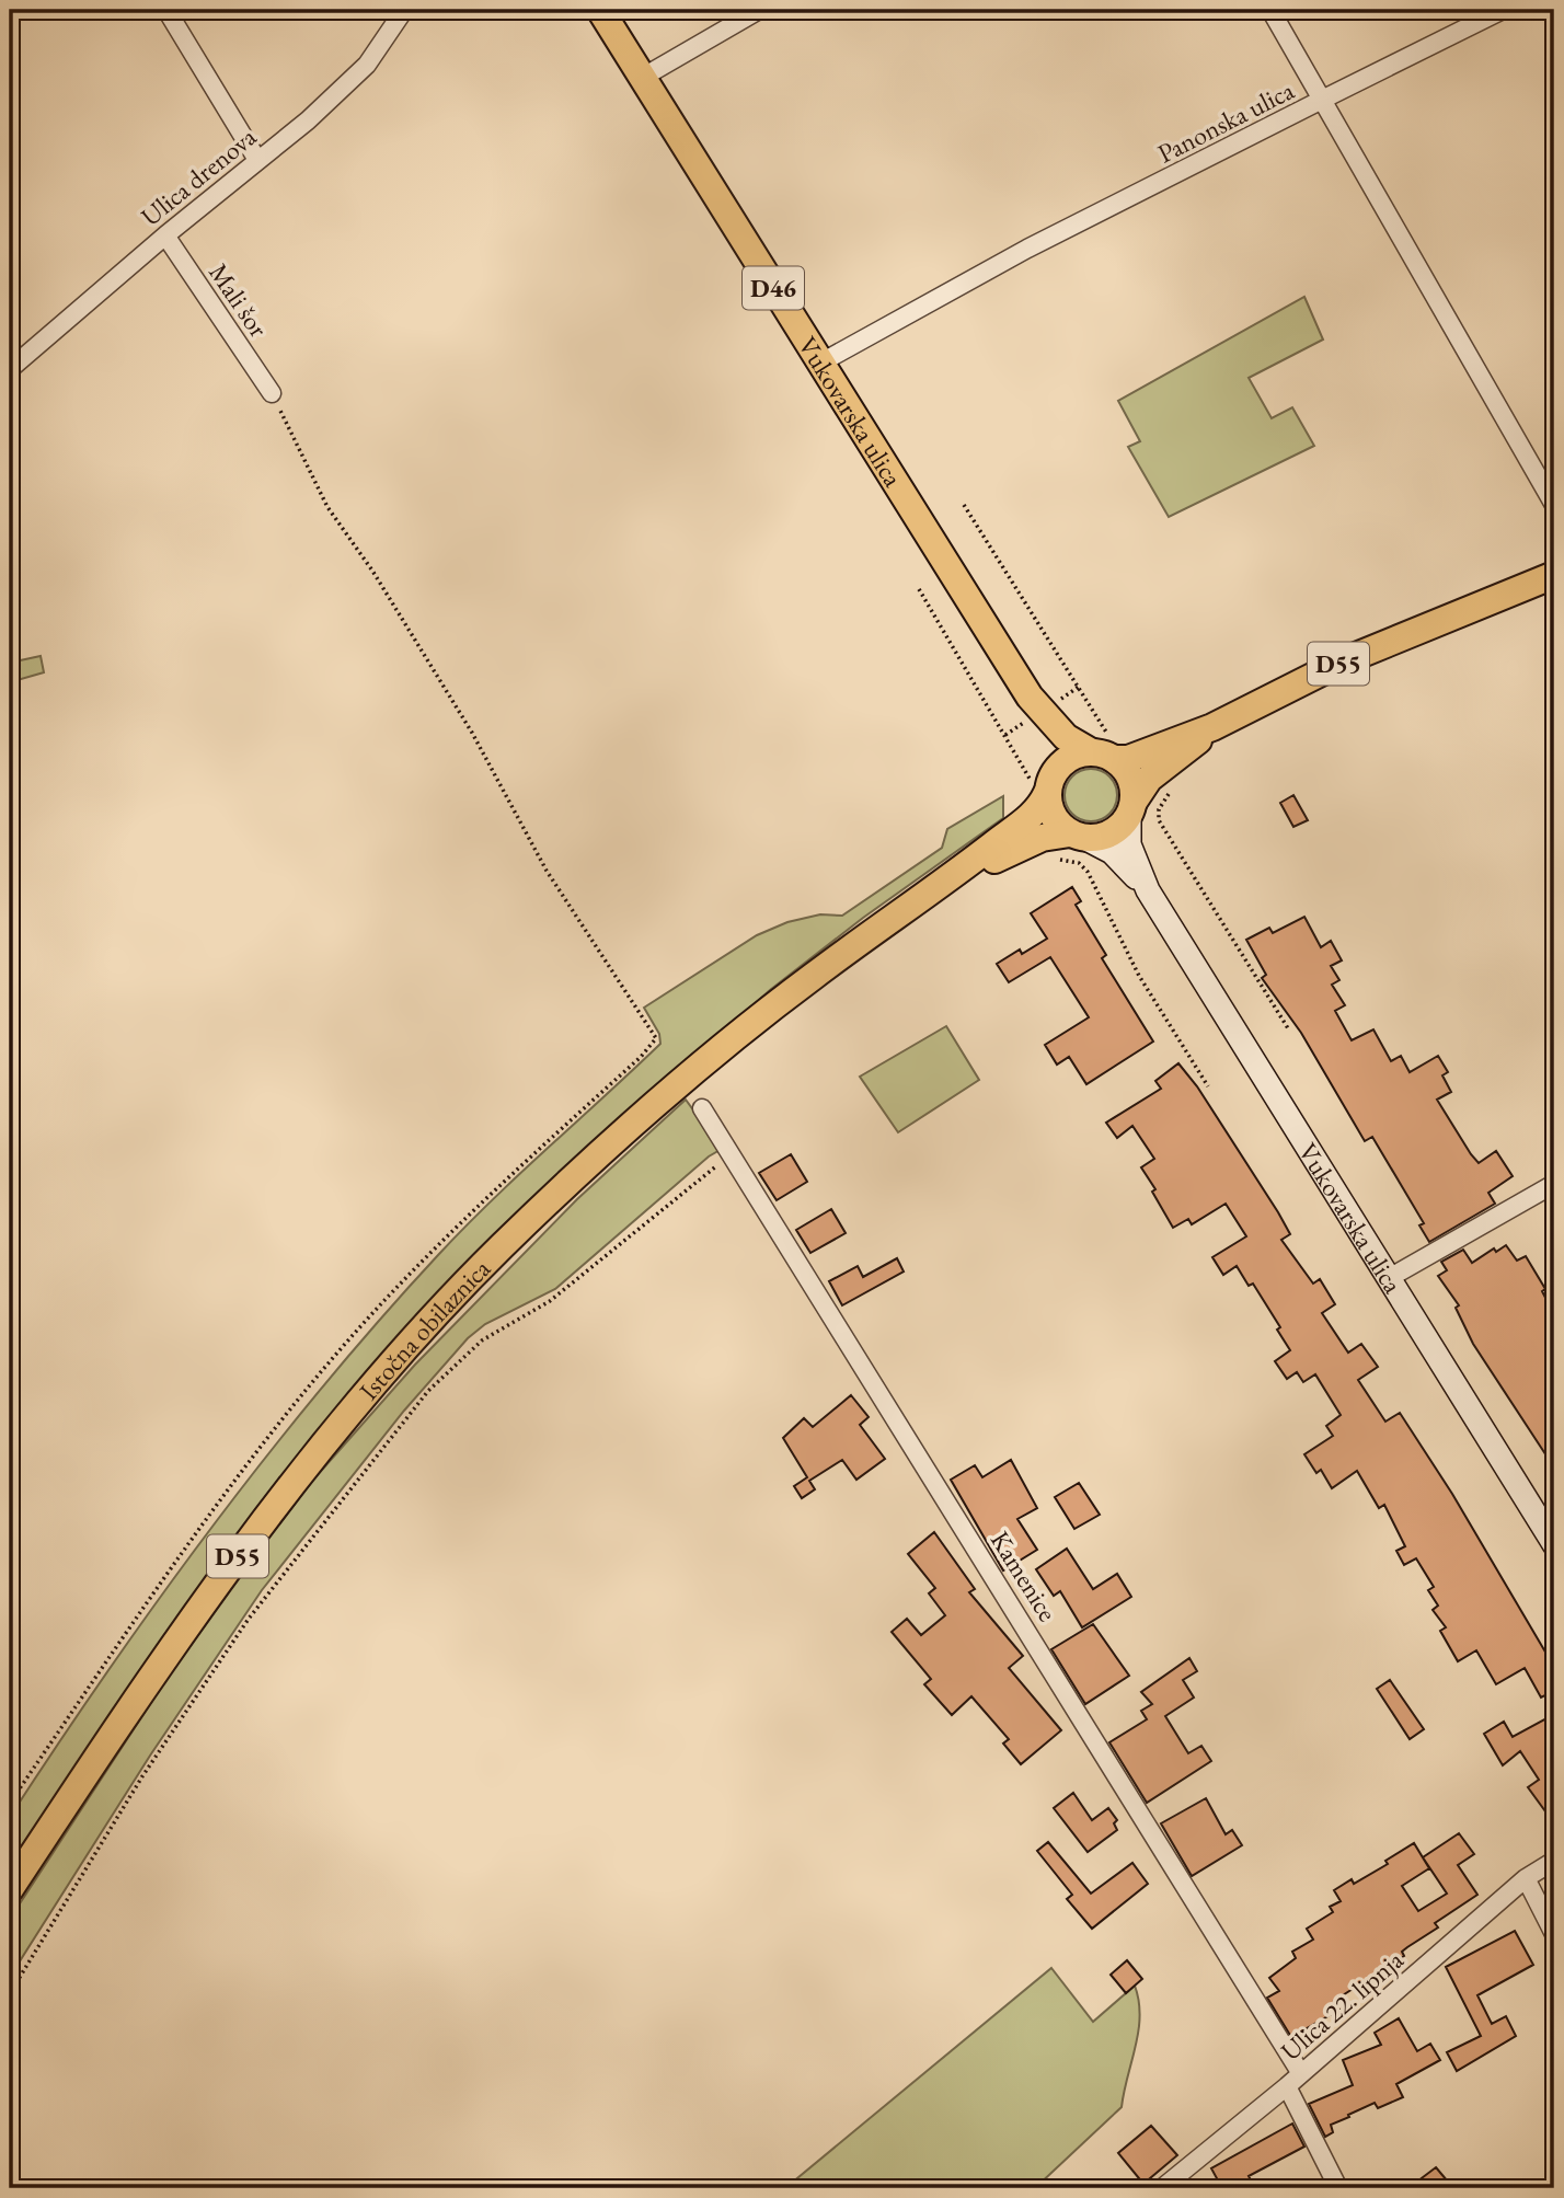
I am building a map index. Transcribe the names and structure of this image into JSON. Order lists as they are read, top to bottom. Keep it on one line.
{"streets":{"main road":["D46","Vukovarska ulica","D55","Istočna obilaznica"],"street":["Panonska ulica","Ulica drenova","Mali šor","Kamenice","Ulica 22. lipnja"]},"crossings":[["Panonska ulica","Vukovarska ulica"],["Ulica drenova","Mali šor"],["Vukovarska ulica","D55"],["Vukovarska ulica","Istočna obilaznica"],["D55","Istočna obilaznica"],["Kamenice","Ulica 22. lipnja"]]}
